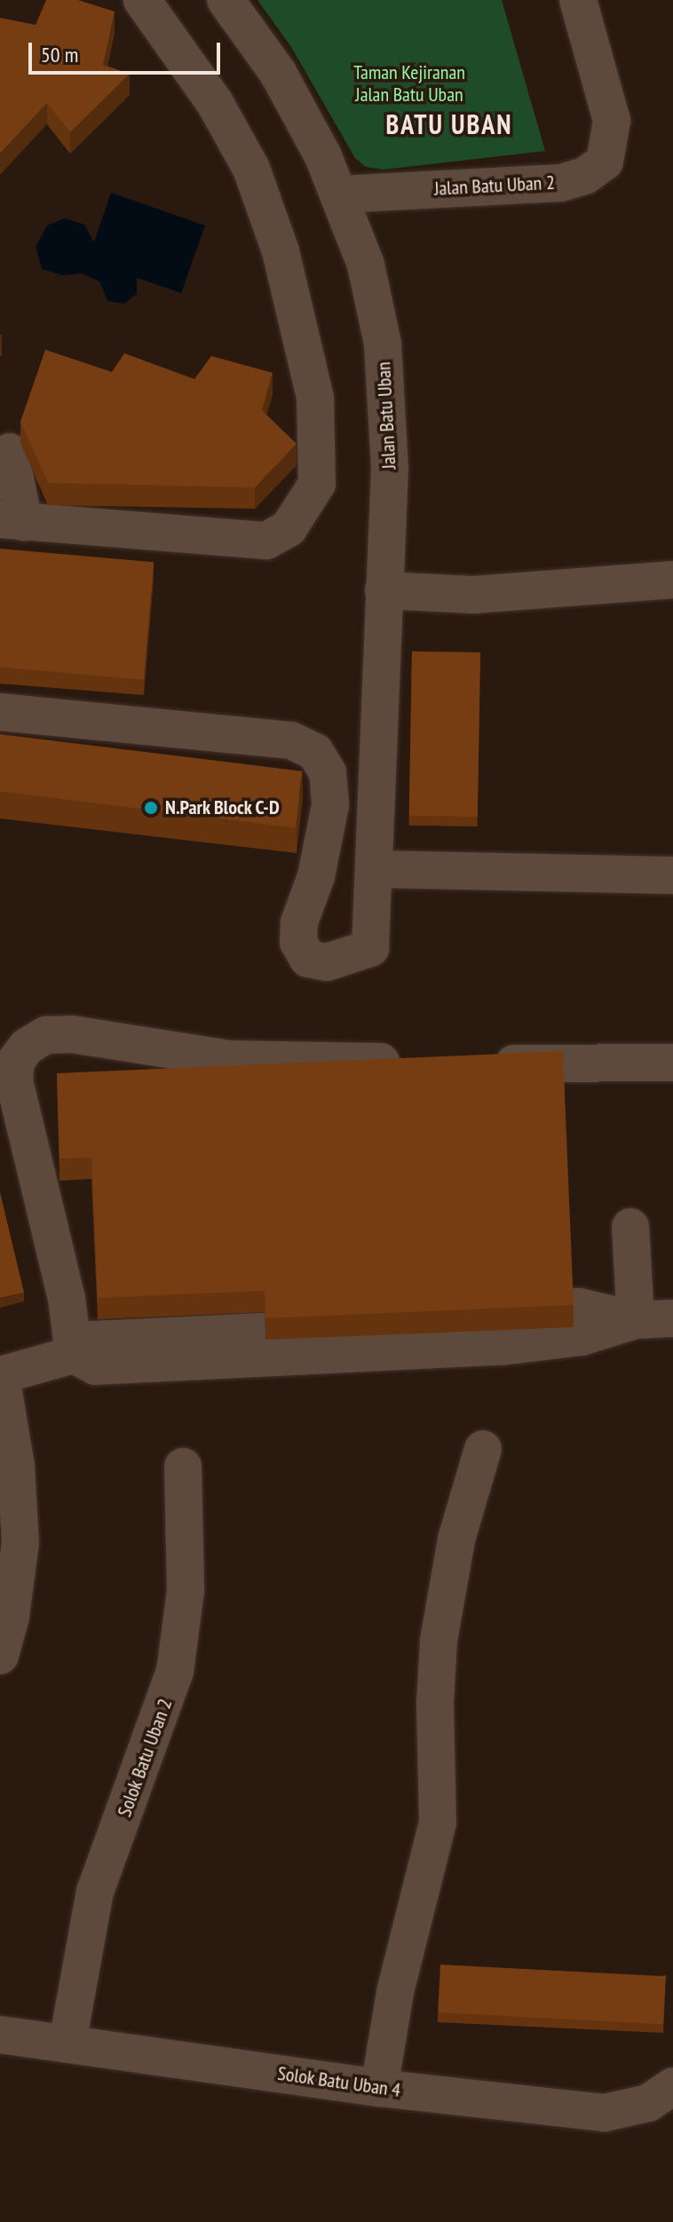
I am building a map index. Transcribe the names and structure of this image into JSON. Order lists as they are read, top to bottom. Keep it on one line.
{"streets":{"street":["Jalan Batu Uban 2","Jalan Batu Uban","Solok Batu Uban 2","Solok Batu Uban 4"]},"crossings":[["Jalan Batu Uban 2","Jalan Batu Uban"],["Solok Batu Uban 2","Solok Batu Uban 4"]],"districts":["BATU UBAN"],"parks":["Taman Kejiranan Jalan Batu Uban"],"places":["N.Park Block C-D"],"scale_bar":"50 m"}
